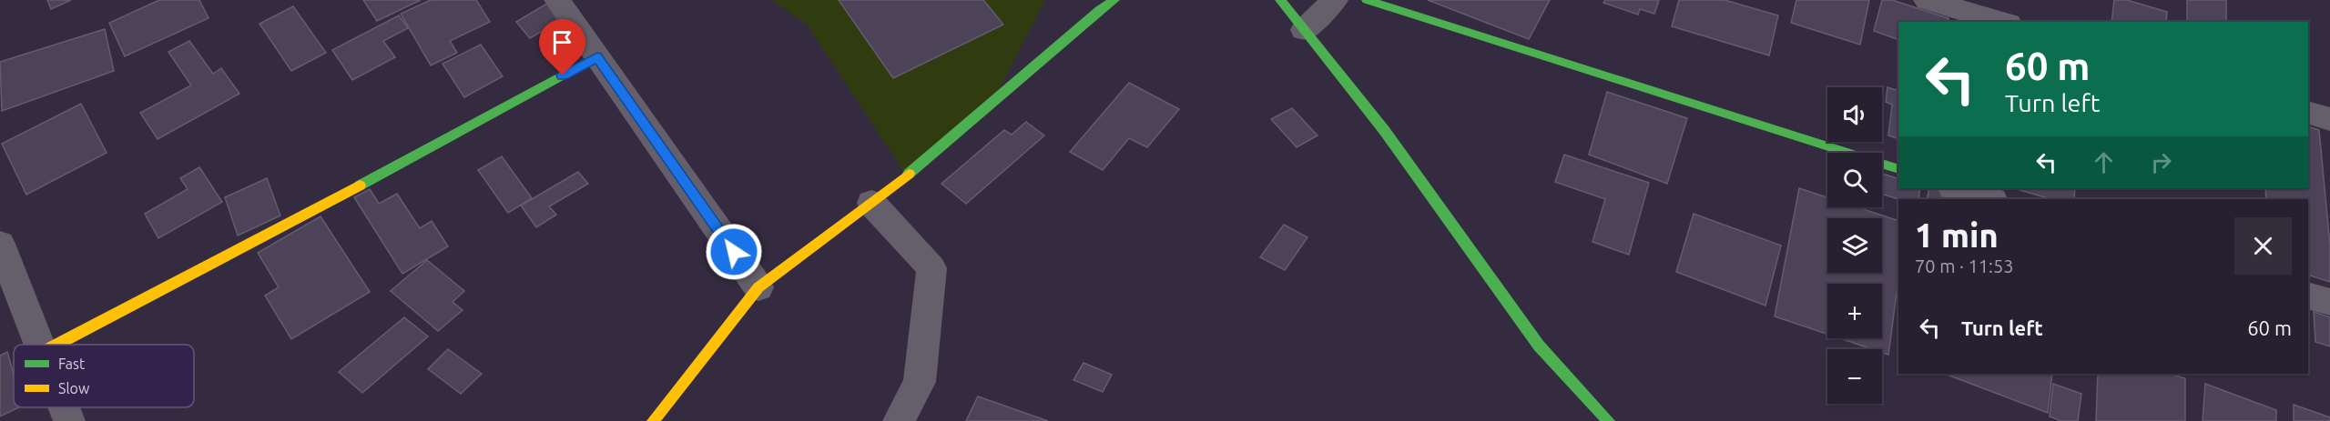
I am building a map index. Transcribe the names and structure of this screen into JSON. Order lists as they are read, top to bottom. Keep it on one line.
{"legend":["Fast","Slow"],"page":{"turn":["60 m","Turn left"],"map_buttons":["+","−"],"heading":["1 min","70 m · 11:53"],"list":[{"name":"Turn left","value":"60 m"}]}}
